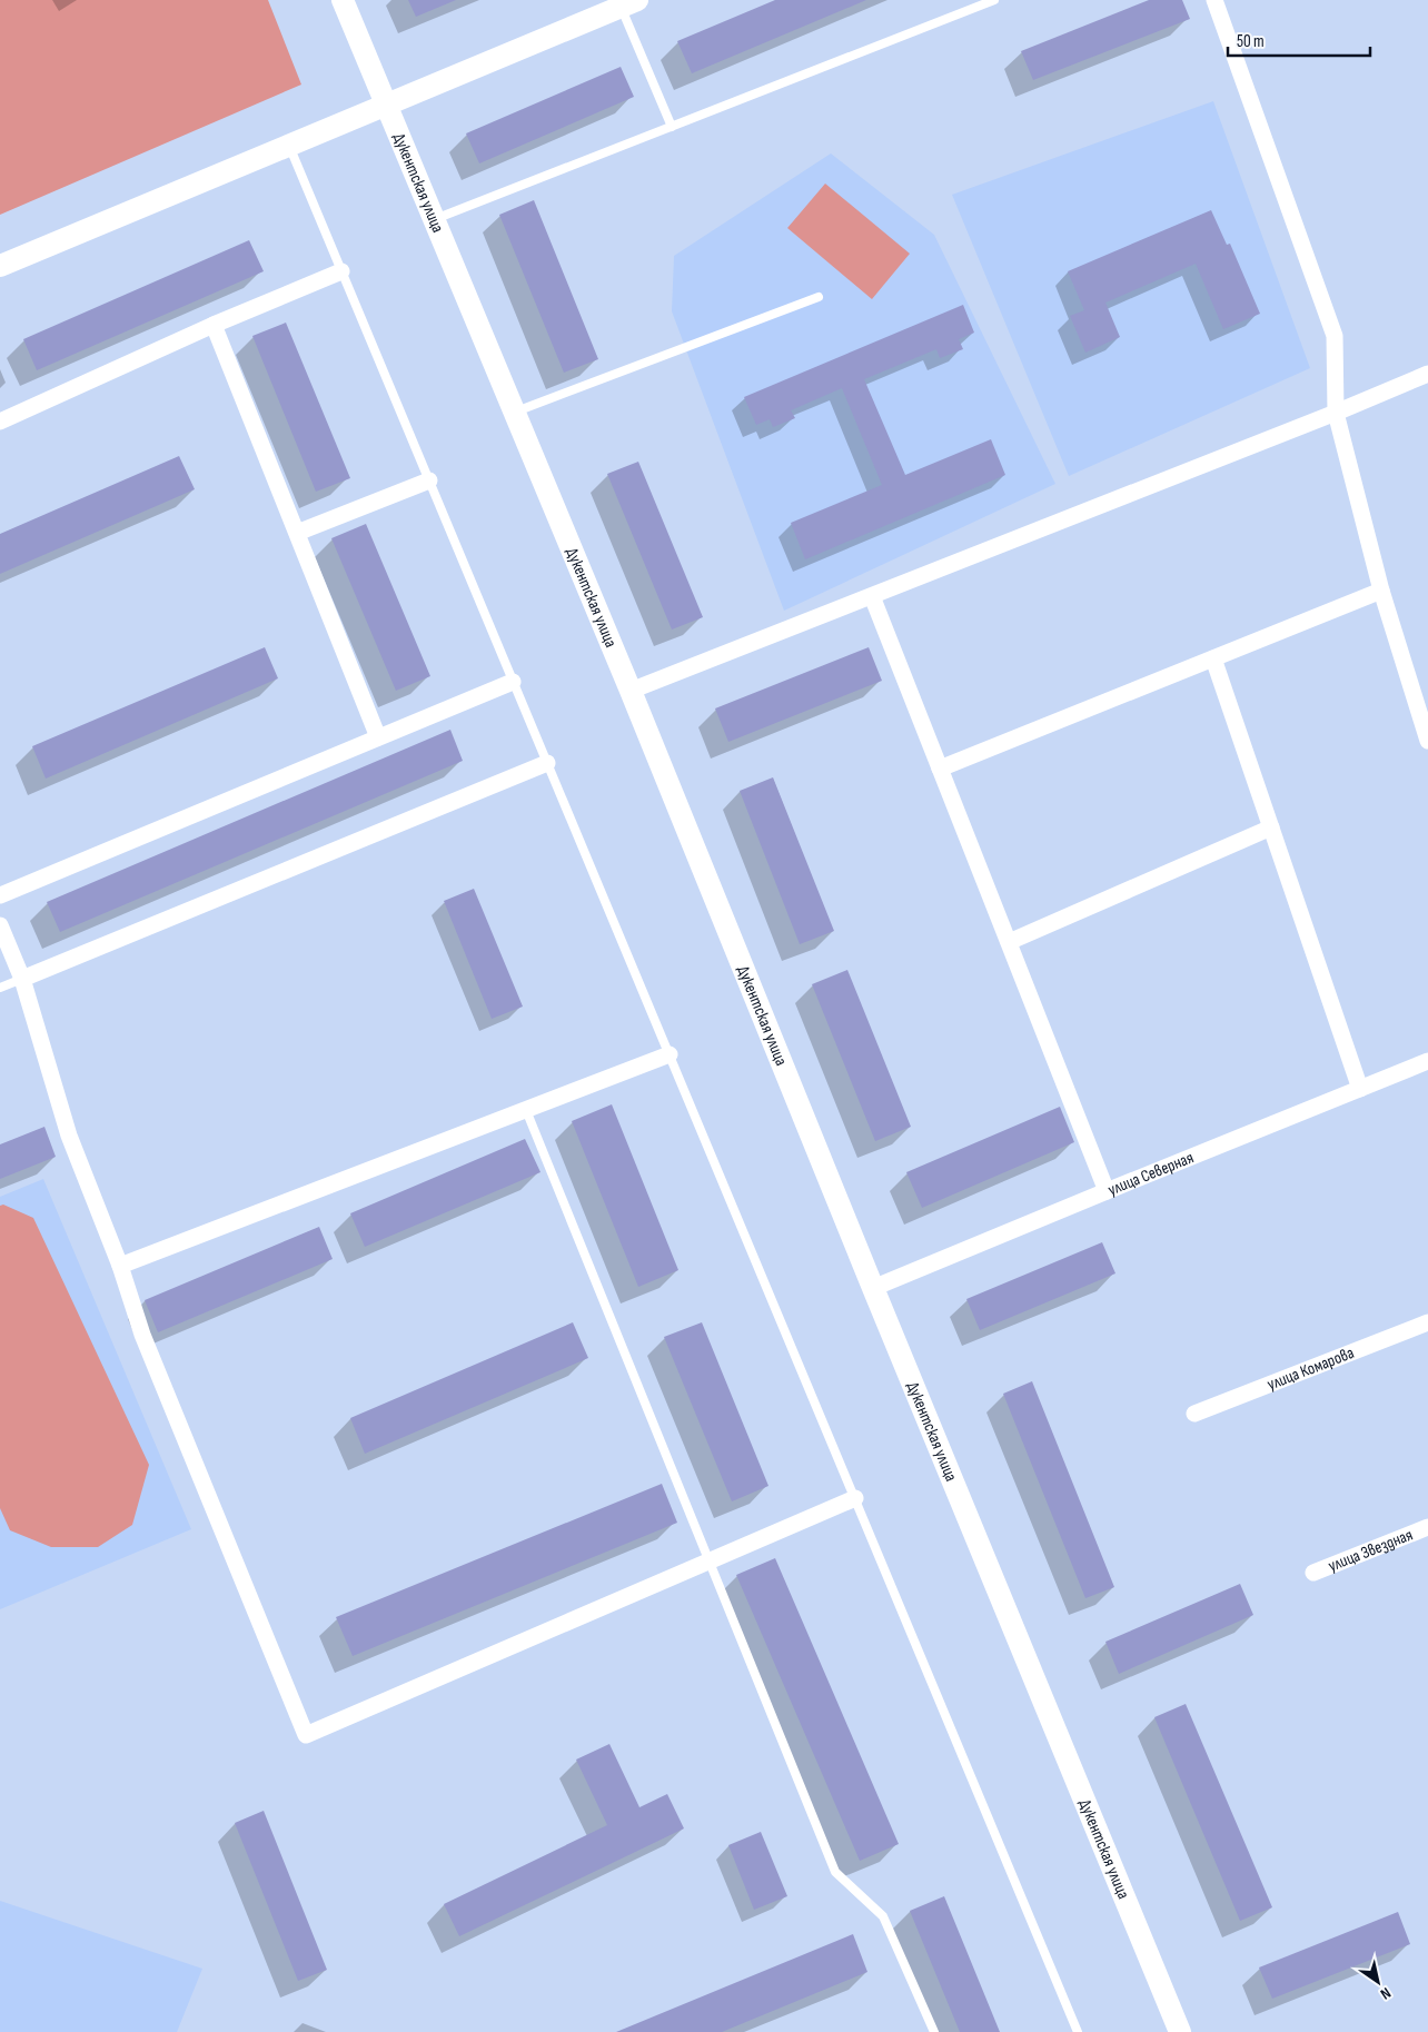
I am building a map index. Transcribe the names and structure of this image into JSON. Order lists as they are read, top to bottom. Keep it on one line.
{"streets":{"main road":["Дукентская улица"],"street":["улица Северная","улица Комарова","улица Звездная"]},"crossings":[["Дукентская улица","улица Северная"]],"scale_bar":"50 m","north":"bottom right"}
